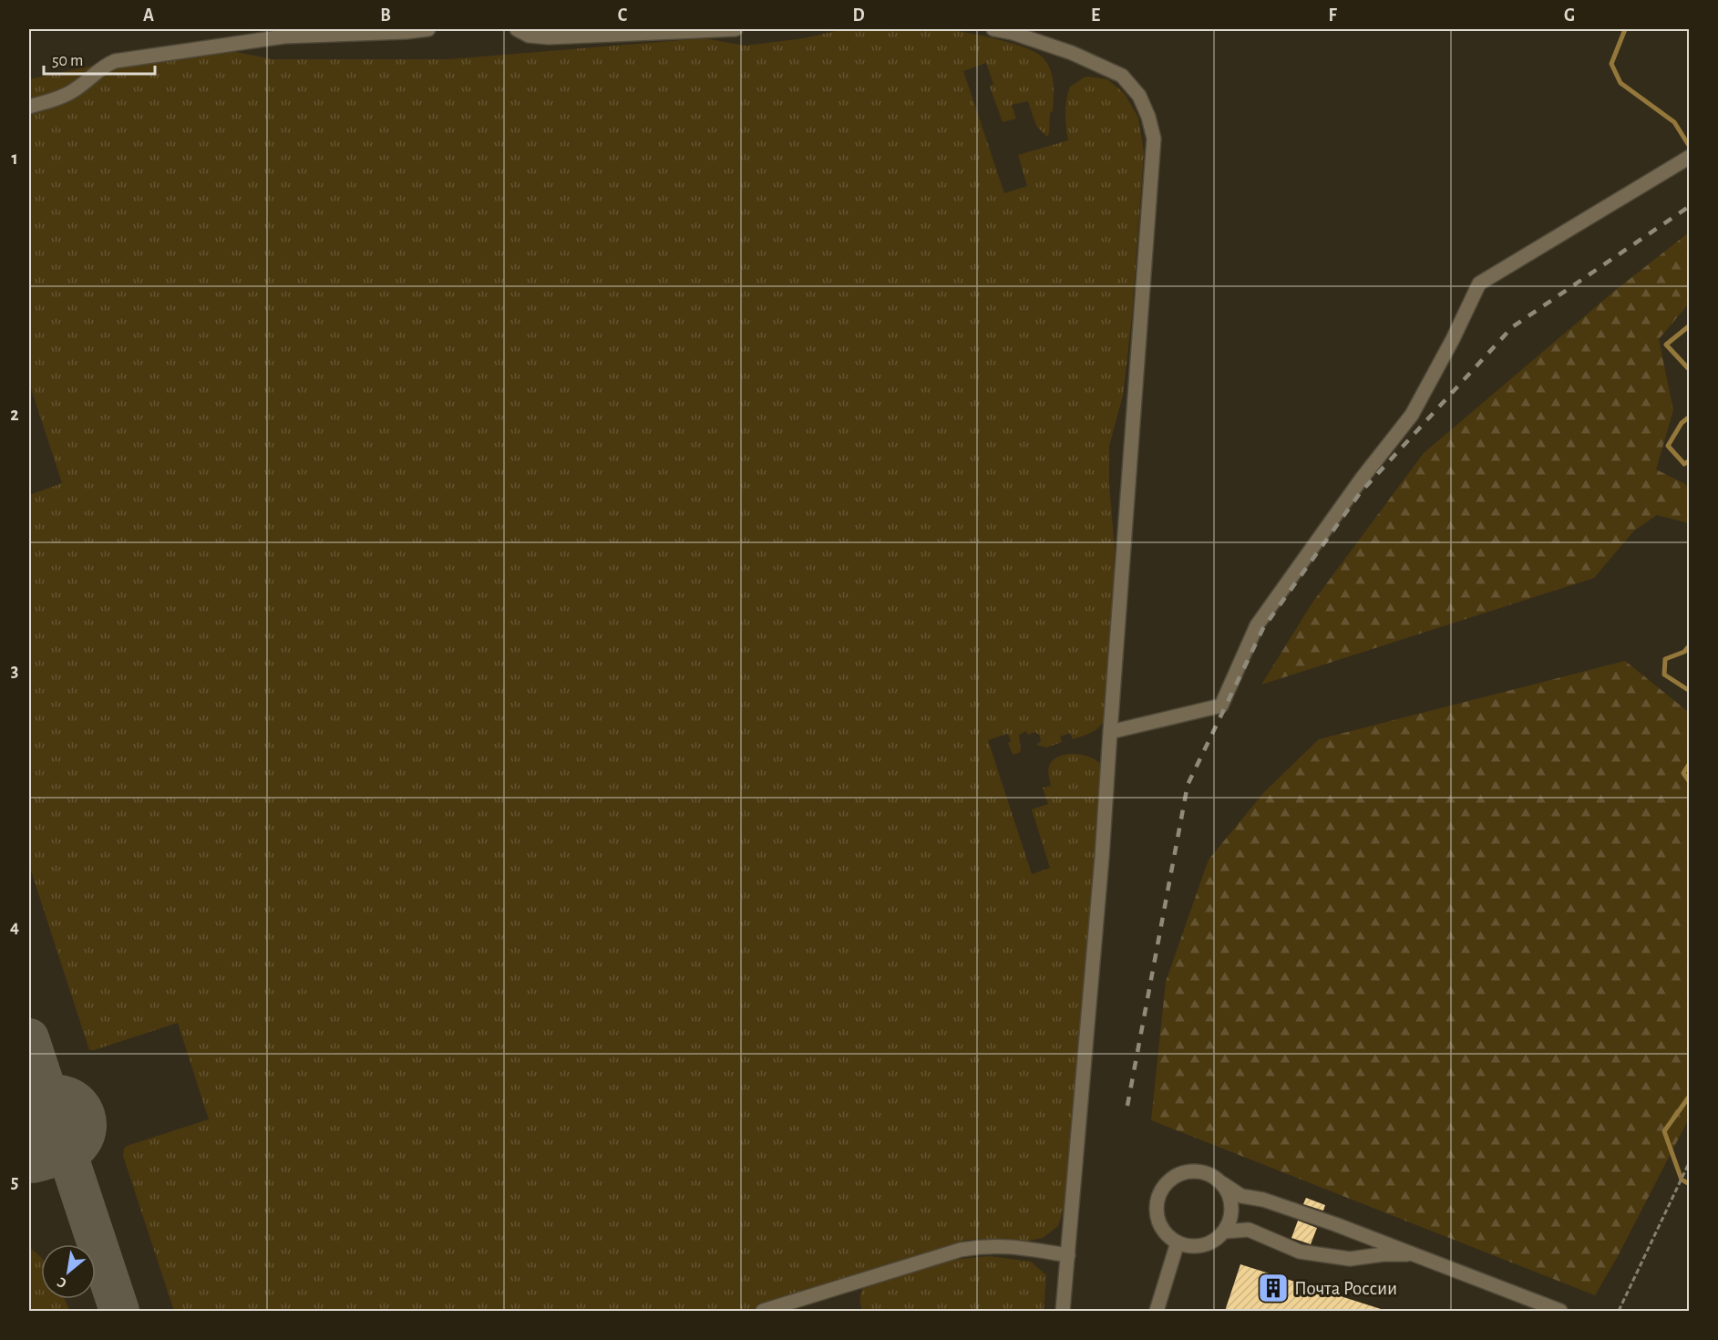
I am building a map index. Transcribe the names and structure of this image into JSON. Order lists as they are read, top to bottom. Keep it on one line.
{"places":{"building":["Почта России"]},"scale_bar":"50 m","north":"bottom left","grid":{"columns":["A","B","C","D","E","F","G"],"rows":["1","2","3","4","5"]}}
